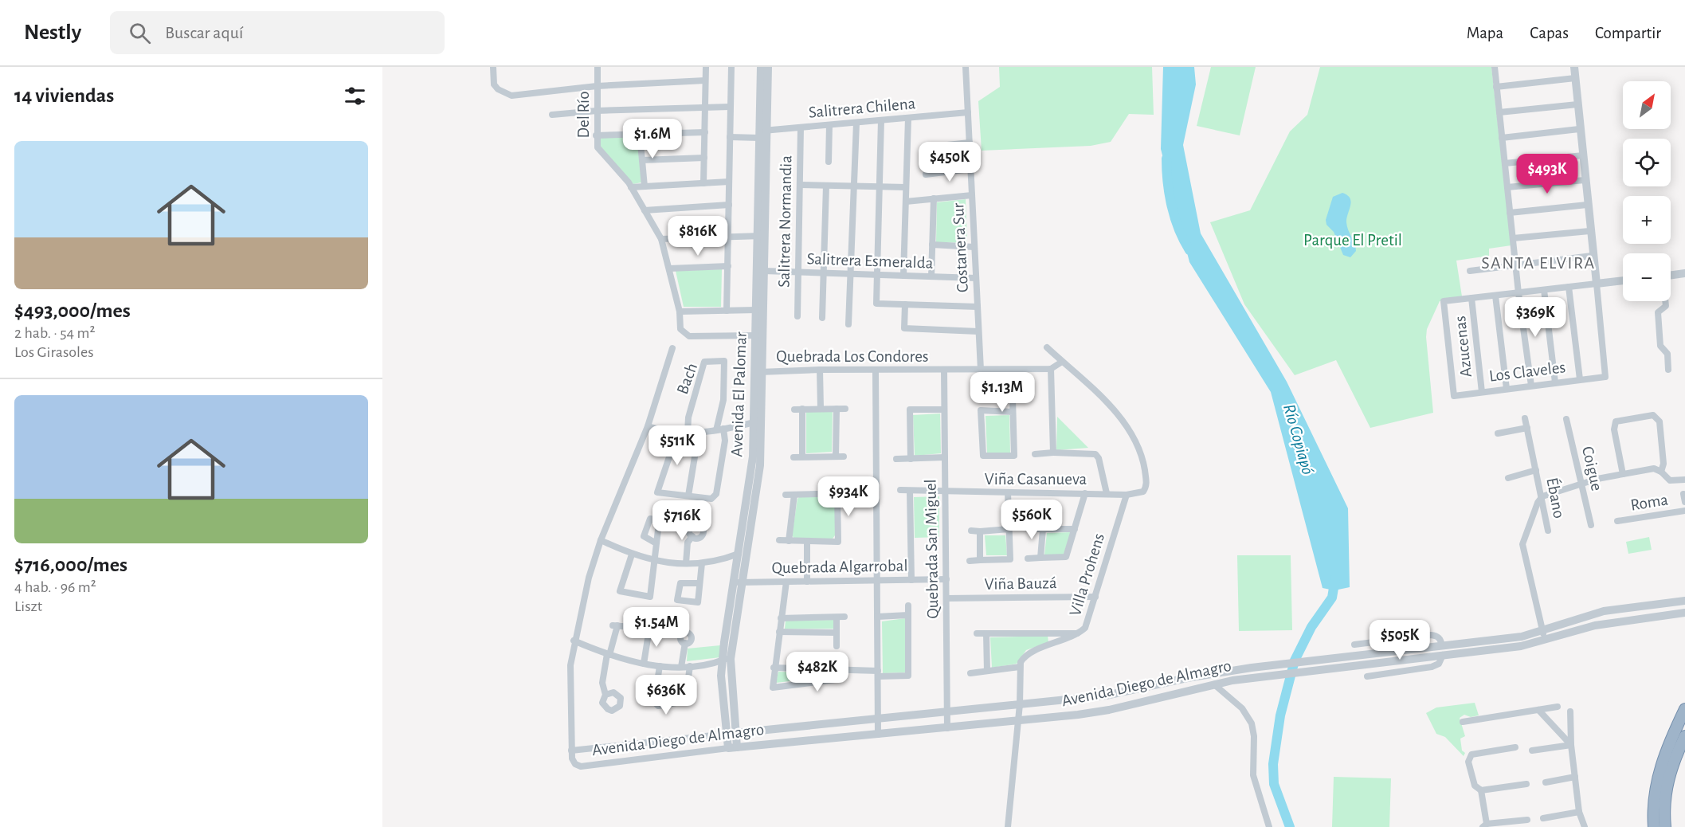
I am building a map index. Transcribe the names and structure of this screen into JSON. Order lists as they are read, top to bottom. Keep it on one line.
{"streets":{"street":["Salitrera Chilena","Del Río","Salitrera Normandia","Costanera Sur","Salitrera Esmeralda","Azucenas","Quebrada Los Condores","Los Claveles","Bach","Avenida El Palomar","Coigue","Viña Casanueva","Ébano","Roma","Quebrada San Miguel","Quebrada Algarrobal","Villa Prohens","Viña Bauzá","Avenida Diego de Almagro"]},"crossings":[["Salitrera Chilena","Salitrera Normandia"],["Salitrera Chilena","Costanera Sur"],["Salitrera Chilena","Avenida El Palomar"],["Del Río","Avenida El Palomar"],["Salitrera Normandia","Salitrera Esmeralda"],["Costanera Sur","Salitrera Esmeralda"],["Costanera Sur","Quebrada Los Condores"],["Salitrera Esmeralda","Avenida El Palomar"],["Azucenas","Los Claveles"],["Quebrada Los Condores","Avenida El Palomar"],["Quebrada Los Condores","Quebrada San Miguel"],["Avenida El Palomar","Quebrada Algarrobal"],["Avenida El Palomar","Avenida Diego de Almagro"],["Viña Casanueva","Quebrada San Miguel"],["Viña Casanueva","Villa Prohens"],["Quebrada San Miguel","Quebrada Algarrobal"],["Quebrada San Miguel","Viña Bauzá"],["Quebrada San Miguel","Avenida Diego de Almagro"],["Villa Prohens","Viña Bauzá"]],"districts":["SANTA ELVIRA"],"water":["Río Copiapó"],"parks":["Parque El Pretil"],"north":"top right","page":{"header":"Nestly","search":"Buscar aquí","nav":["Mapa","Capas","Compartir"],"heading":"14 viviendas","map_buttons":["+","−"],"price":["$1.6M","$450K","$493K","$816K","$369K","$1.13M","$511K","$934K","$560K","$716K","$1.54M","$505K","$482K","$636K"],"list":[{"name":"$493,000/mes","note":"2 hab. · 54 m² · Los Girasoles"},{"name":"$716,000/mes","note":"4 hab. · 96 m² · Liszt"}]}}
